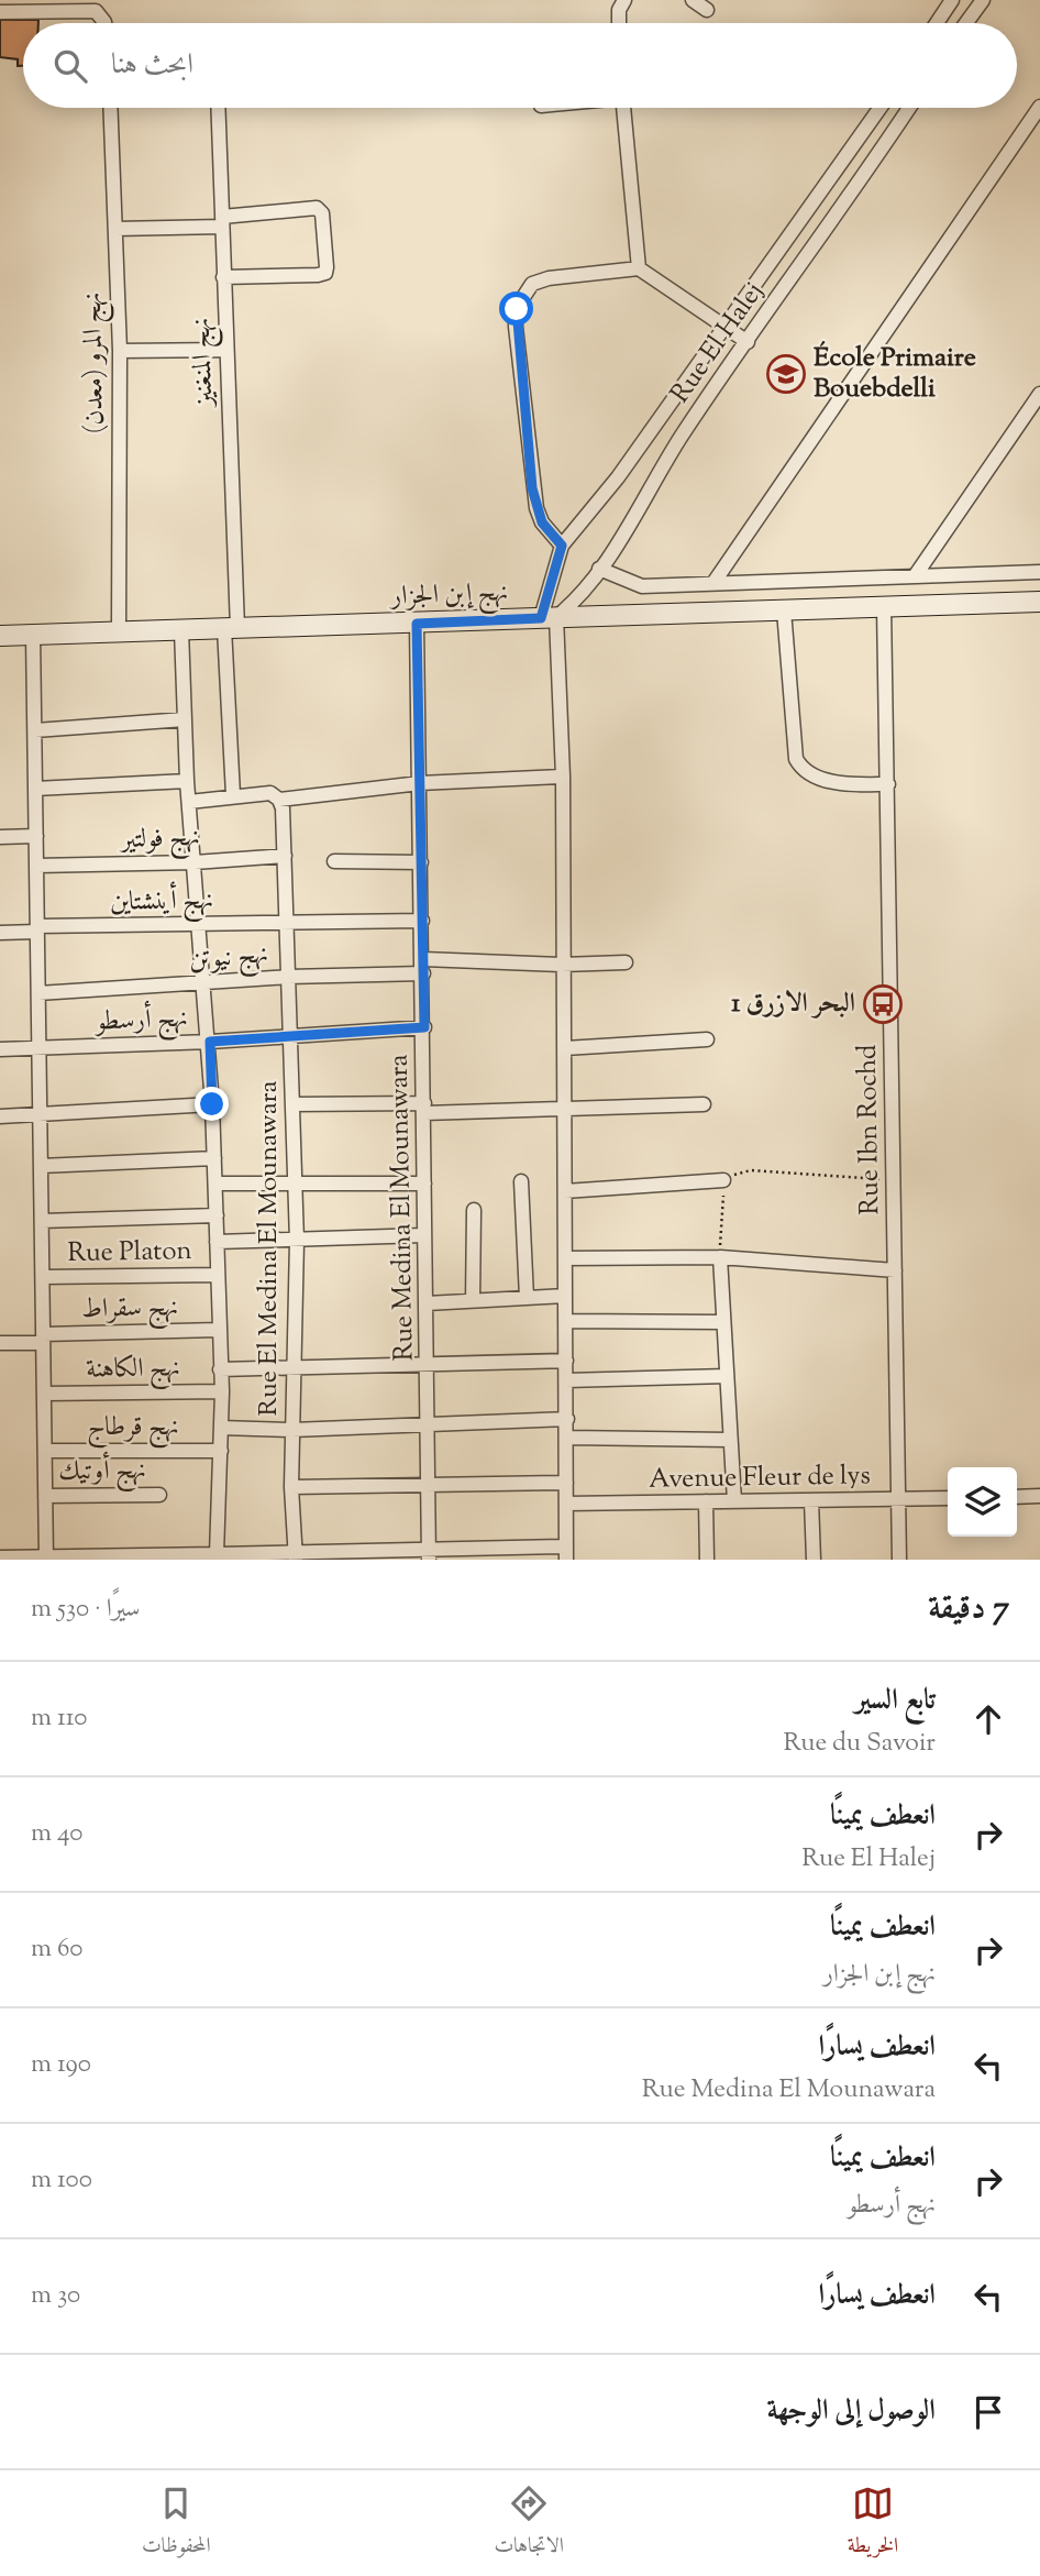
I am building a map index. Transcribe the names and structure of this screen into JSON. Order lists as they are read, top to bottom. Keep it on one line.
{"streets":{"street":["Rue El Halej","نهج المنغنيز","نهج المرو (معدن)","نهج إبن الجزار","نهج فولتير","نهج أينشتاين","نهج نيوتن","نهج أرسطو","Rue Ibn Rochd","Rue Medina El Mounawara","Rue El Medina El Mounawara","Rue Platon","نهج سقراط","نهج الكاهنة","نهج قرطاج","نهج أوتيك","Avenue Fleur de lys"]},"crossings":[["Rue El Halej","نهج إبن الجزار"],["نهج المنغنيز","نهج إبن الجزار"],["نهج المرو (معدن)","نهج إبن الجزار"],["نهج إبن الجزار","Rue Ibn Rochd"],["نهج إبن الجزار","Rue Medina El Mounawara"],["نهج فولتير","Rue El Medina El Mounawara"],["نهج أينشتاين","Rue Medina El Mounawara"],["نهج أينشتاين","Rue El Medina El Mounawara"],["نهج نيوتن","Rue Medina El Mounawara"],["نهج نيوتن","Rue El Medina El Mounawara"],["نهج أرسطو","Rue Medina El Mounawara"],["نهج أرسطو","Rue El Medina El Mounawara"],["Rue Ibn Rochd","Avenue Fleur de lys"]],"places":{"school or university":["École Primaire Bouebdelli"],"bus stop":["1 البحر الازرق"]},"page":{"search":"ابحث هنا","heading":["7 دقيقة","سيرًا · 530 m"],"list":[["تابع السير","Rue du Savoir","110 m"],["انعطف يمينًا","Rue El Halej","40 m"],["انعطف يمينًا","نهج إبن الجزار","60 m"],["انعطف يسارًا","Rue Medina El Mounawara","190 m"],["انعطف يمينًا","نهج أرسطو","100 m"],["انعطف يسارًا","30 m"],"الوصول إلى الوجهة"],"nav":["الخريطة","الاتجاهات","المحفوظات"]}}
